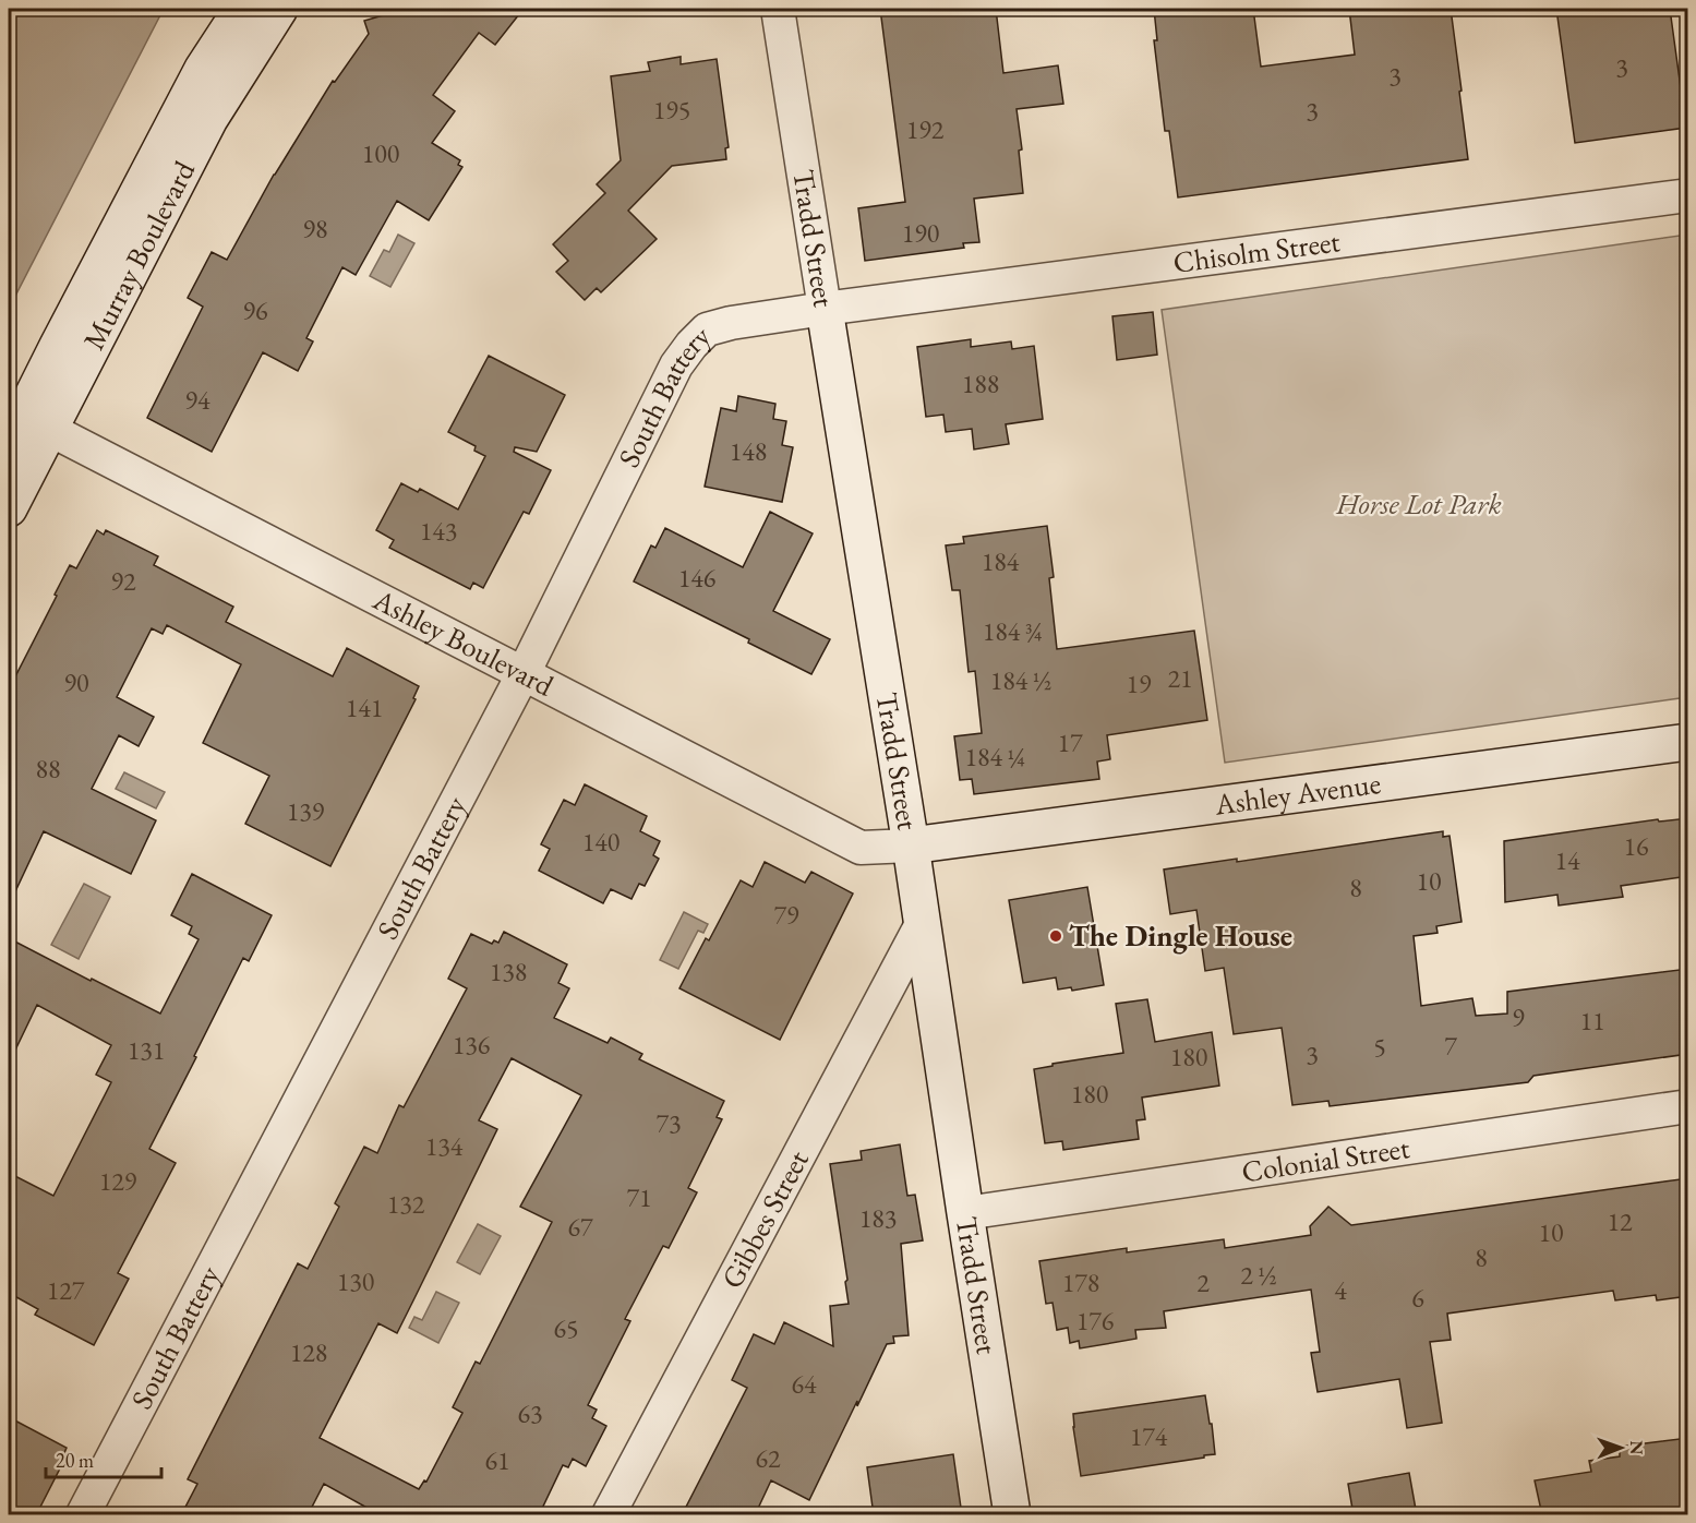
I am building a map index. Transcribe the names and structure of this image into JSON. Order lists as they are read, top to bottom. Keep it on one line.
{"streets":{"street":["Tradd Street","Chisolm Street","Murray Boulevard","South Battery","Ashley Boulevard","Ashley Avenue","Colonial Street","Gibbes Street"]},"crossings":[["Tradd Street","Chisolm Street"],["Tradd Street","South Battery"],["Tradd Street","Ashley Boulevard"],["Tradd Street","Ashley Avenue"],["Tradd Street","Colonial Street"],["Tradd Street","Gibbes Street"],["Chisolm Street","South Battery"],["Murray Boulevard","Ashley Boulevard"],["South Battery","Ashley Boulevard"],["Ashley Boulevard","Ashley Avenue"]],"parks":["Horse Lot Park"],"places":["The Dingle House"],"house_numbers":["3","3","195","3","192","100","98","190","96","188","94","148","143","184","146","92","184 ¾","21","184 ½","90","19","141","17","184 ¼","88","139","140","16","14","10","8","79","138","9","11","136","7","5","131","3","180","180","73","134","129","71","132","183","12","67","10","8","2 ½","130","178","2","127","4","6","176","65","128","64","63","174","62","61"],"scale_bar":"20 m","north":"right"}
